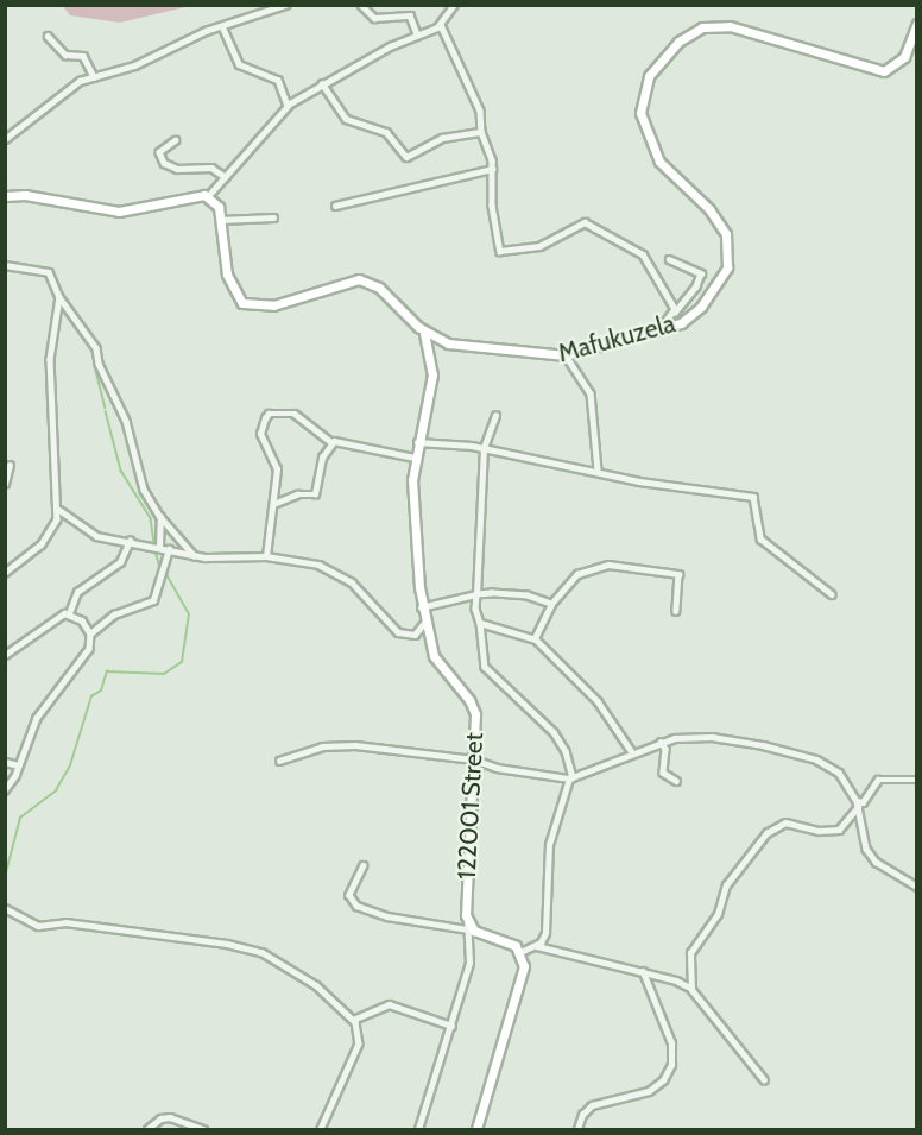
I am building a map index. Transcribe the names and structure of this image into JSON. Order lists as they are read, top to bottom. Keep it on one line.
{"streets":{"main road":["Mafukuzela","122001 Street"]},"crossings":[["Mafukuzela","122001 Street"]]}
